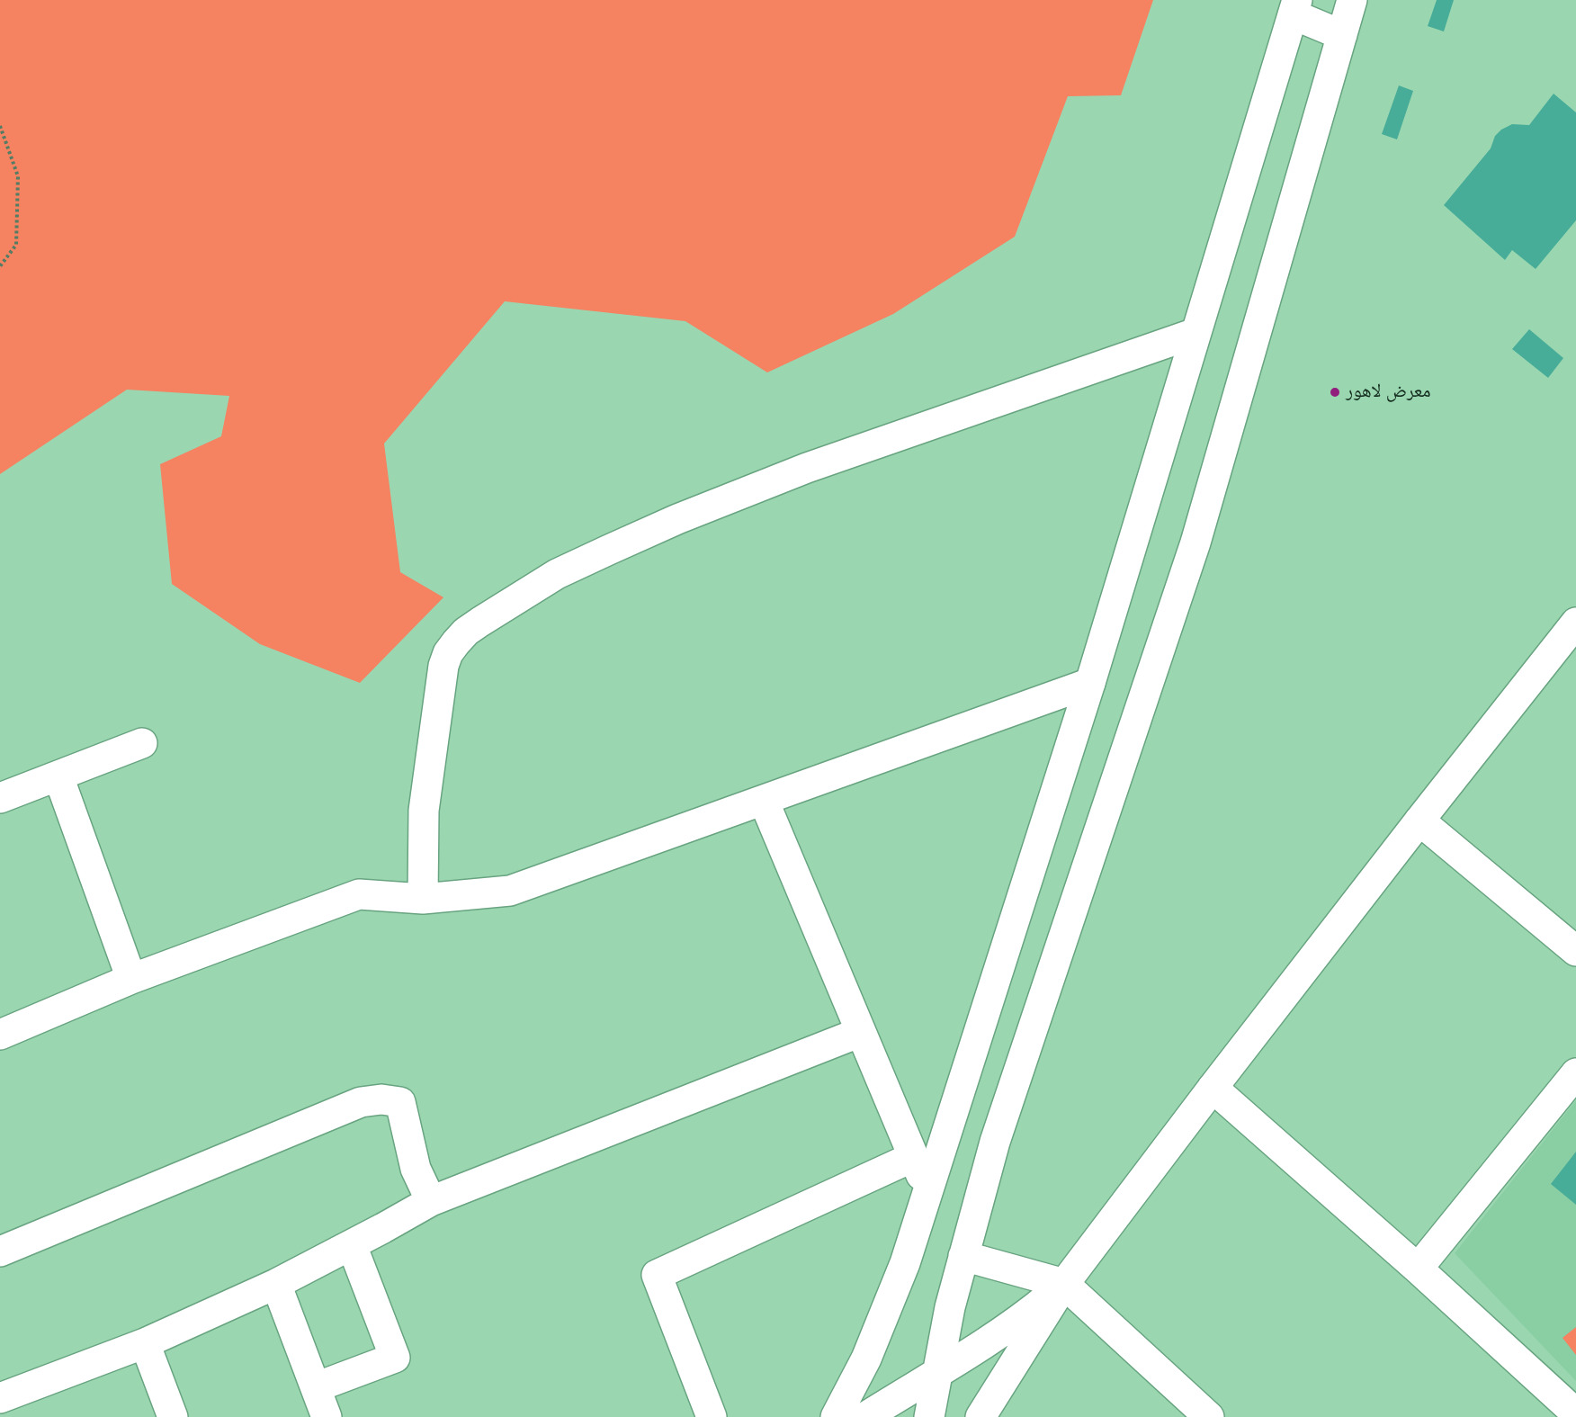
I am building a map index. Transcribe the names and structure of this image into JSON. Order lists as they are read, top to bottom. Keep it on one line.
{"places":["معرض لاهور"]}
